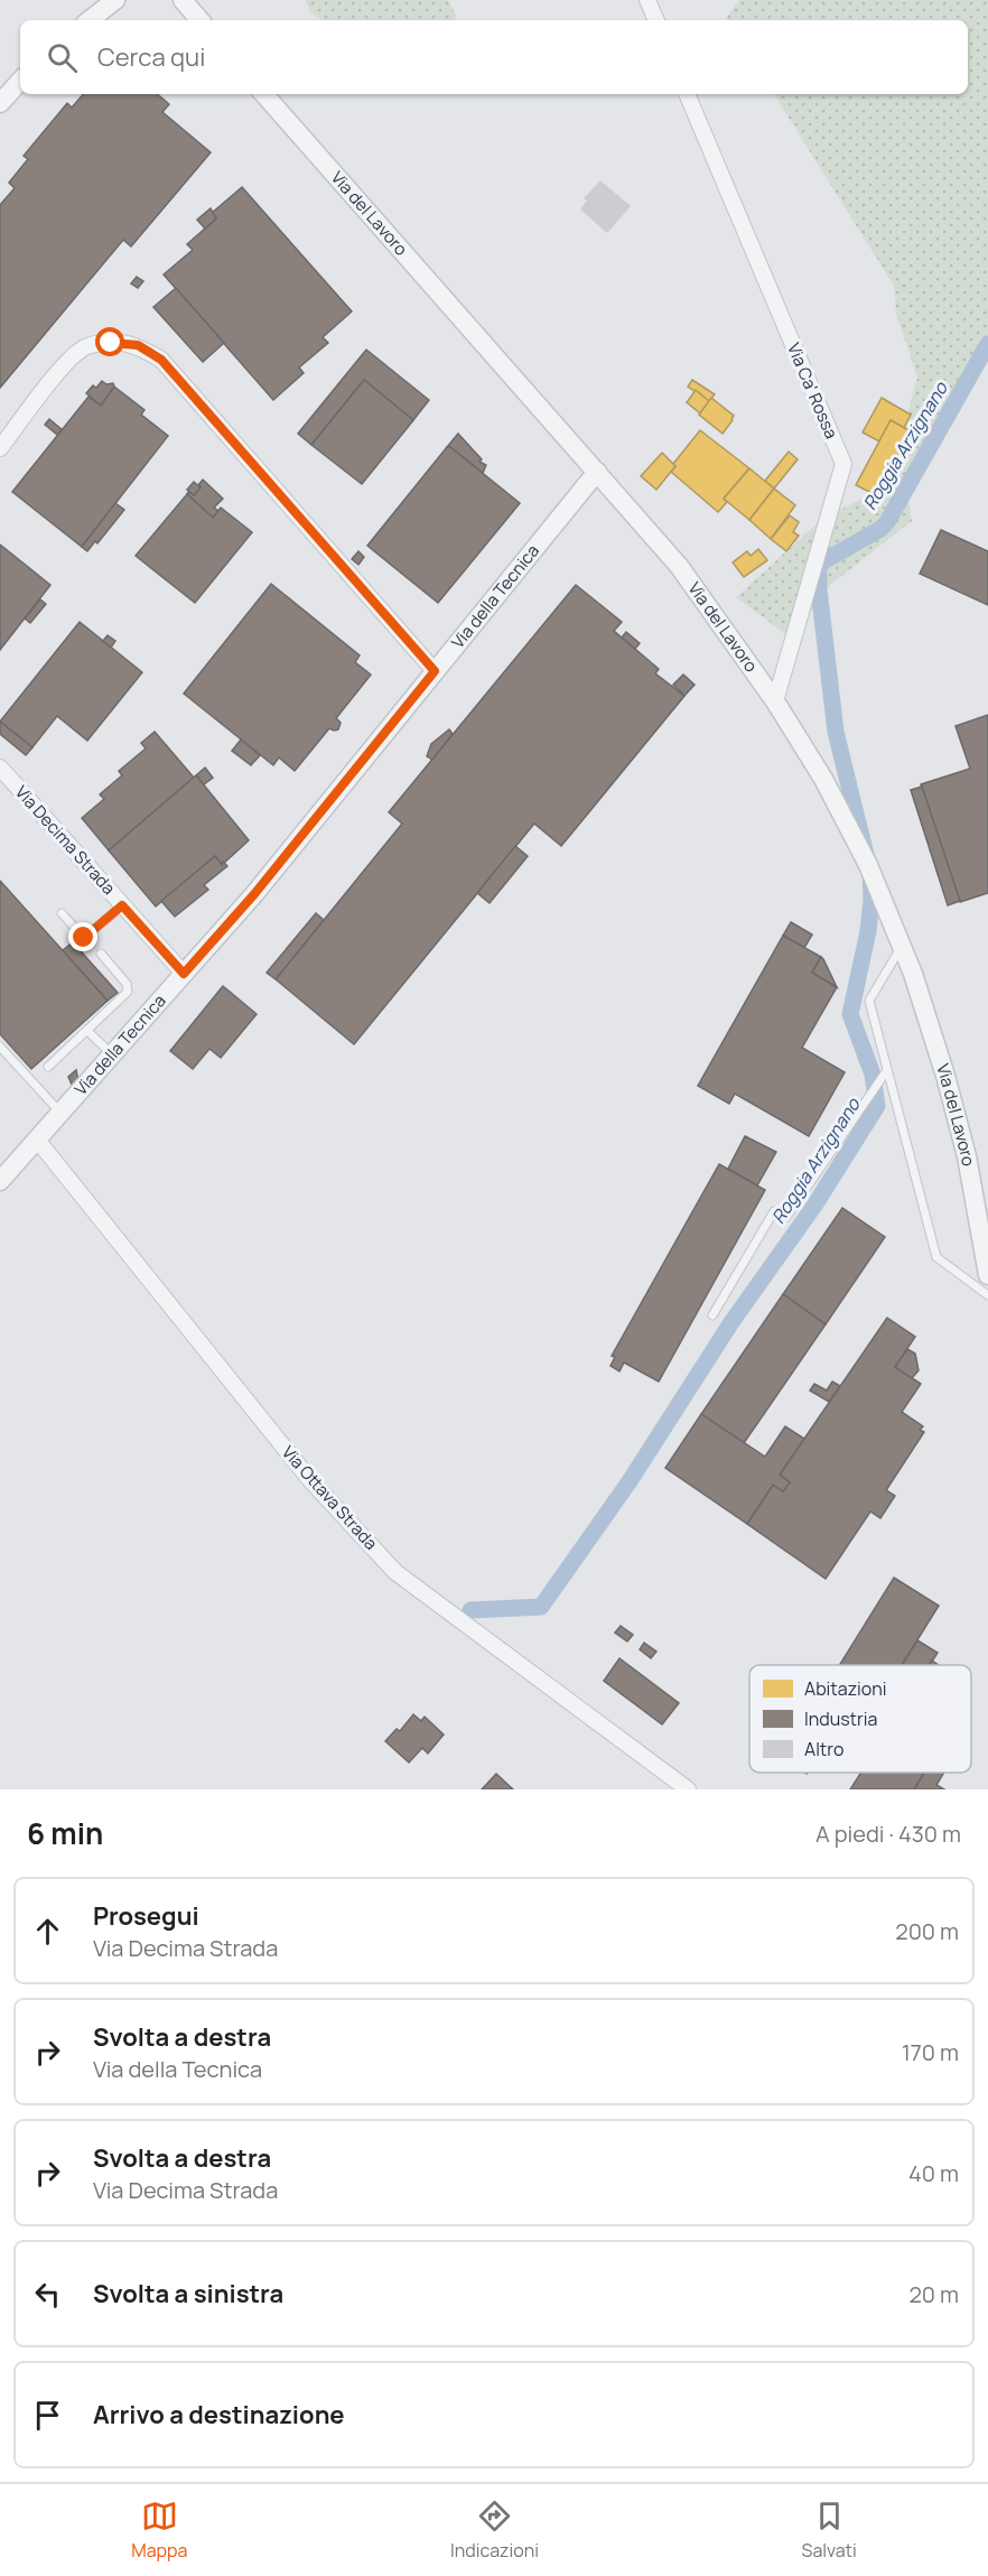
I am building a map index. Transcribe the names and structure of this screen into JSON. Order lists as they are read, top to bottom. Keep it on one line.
{"streets":{"street":["Via del Lavoro","Via Ca' Rossa","Via della Tecnica","Via Decima Strada","Via Ottava Strada"]},"crossings":[["Via del Lavoro","Via Ca' Rossa"],["Via del Lavoro","Via della Tecnica"],["Via della Tecnica","Via Decima Strada"],["Via della Tecnica","Via Ottava Strada"]],"water":["Roggia Arzignano"],"legend":["Abitazioni","Industria","Altro"],"page":{"search":"Cerca qui","heading":["6 min","A piedi · 430 m"],"list":[["Prosegui","Via Decima Strada","200 m"],["Svolta a destra","Via della Tecnica","170 m"],["Svolta a destra","Via Decima Strada","40 m"],["Svolta a sinistra","20 m"],"Arrivo a destinazione"],"nav":["Mappa","Indicazioni","Salvati"]}}
